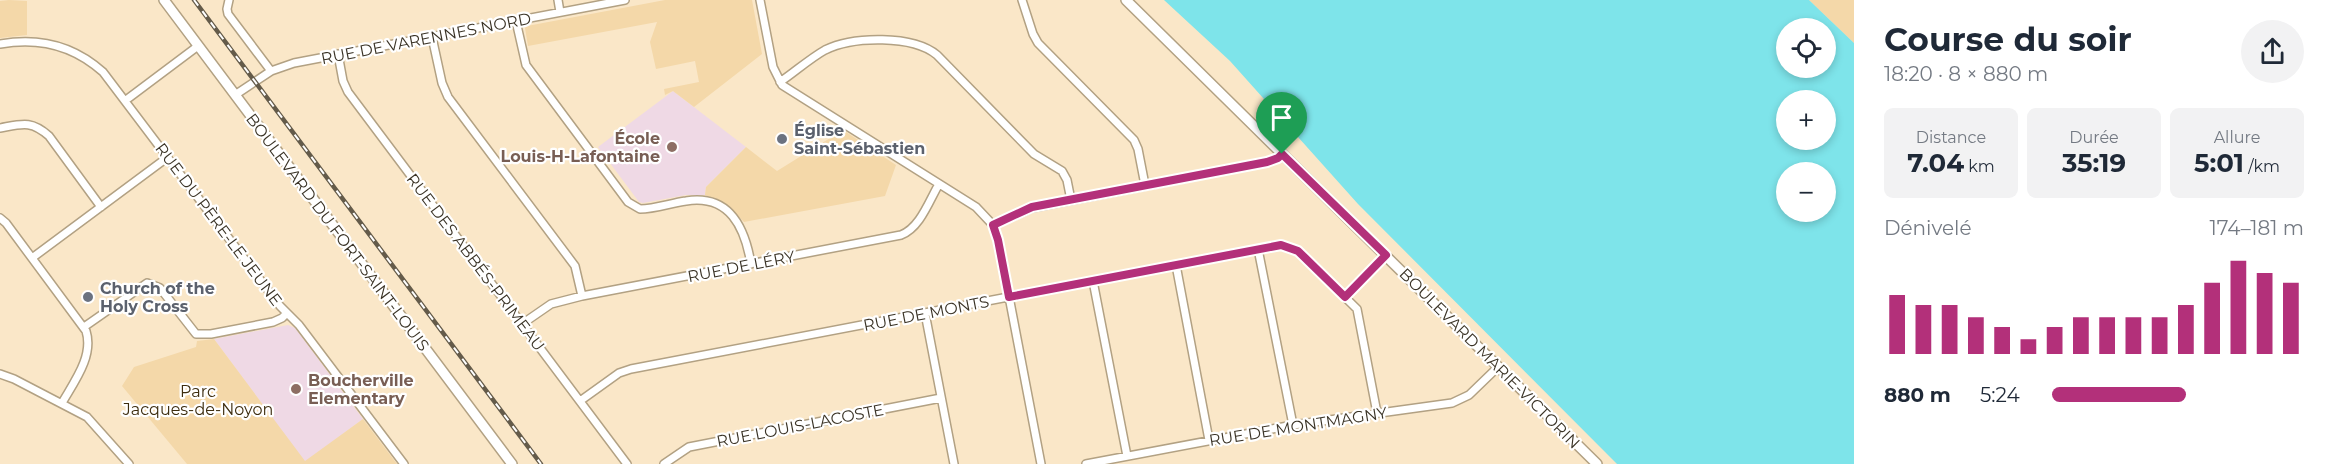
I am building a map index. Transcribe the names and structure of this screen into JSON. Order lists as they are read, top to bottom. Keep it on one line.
{"streets":{"street":["RUE DE VARENNES NORD","RUE DU PÈRE-LE JEUNE","BOULEVARD DU FORT-SAINT-LOUIS","RUE DES ABBÉS-PRIMEAU","RUE DE LÉRY","RUE DE MONTS","BOULEVARD MARIE-VICTORIN","RUE LOUIS-LACOSTE","RUE DE MONTMAGNY"]},"crossings":[["RUE DE VARENNES NORD","BOULEVARD DU FORT-SAINT-LOUIS"],["RUE DE VARENNES NORD","RUE DES ABBÉS-PRIMEAU"],["RUE DES ABBÉS-PRIMEAU","RUE DE LÉRY"],["RUE DES ABBÉS-PRIMEAU","RUE DE MONTS"],["RUE DE MONTS","RUE DE MONTMAGNY"],["BOULEVARD MARIE-VICTORIN","RUE DE MONTMAGNY"]],"parks":["Parc Jacques-de-Noyon"],"places":["Église Saint-Sébastien","École Louis-H-Lafontaine","Church of the Holy Cross","Boucherville Elementary"],"page":{"heading":["Course du soir","18:20 · 8 × 880 m"],"map_buttons":["+","−"],"stats":[["Distance","7.04 km"],["Durée","35:19"],["Allure","5:01 /km"]],"chart":["Dénivelé","174–181 m"],"list":[{"name":"880 m","note":"5:24"}]}}
